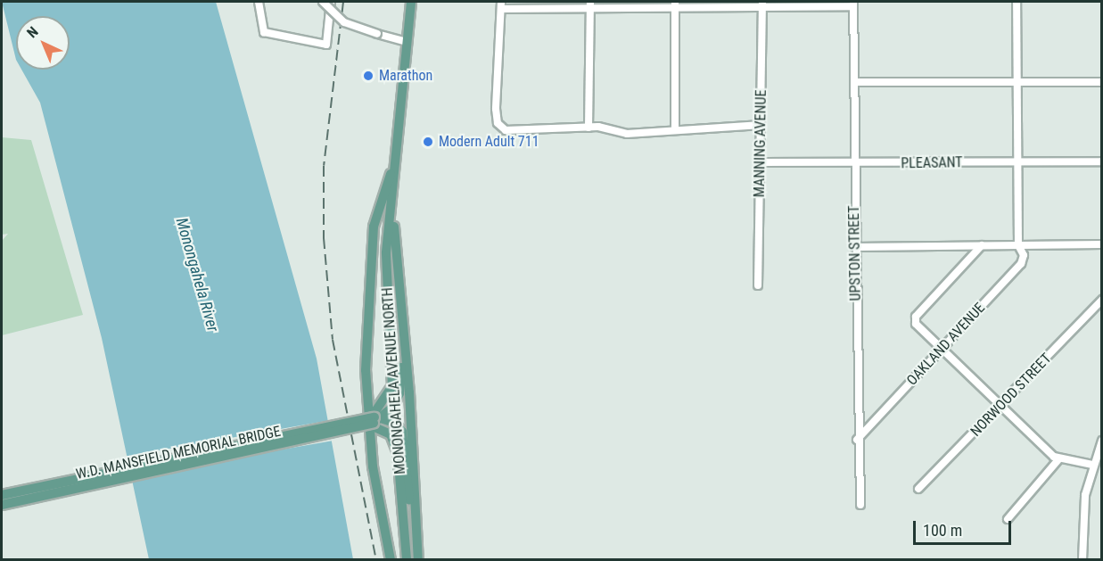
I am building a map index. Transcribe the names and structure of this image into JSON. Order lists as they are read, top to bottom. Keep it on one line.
{"streets":{"main road":["MONONGAHELA AVENUE NORTH","W.D. MANSFIELD MEMORIAL BRIDGE"],"street":["MANNING AVENUE","PLEASANT","UPSTON STREET","OAKLAND AVENUE","NORWOOD STREET"]},"crossings":[["MANNING AVENUE","PLEASANT"],["PLEASANT","UPSTON STREET"],["PLEASANT","OAKLAND AVENUE"],["UPSTON STREET","OAKLAND AVENUE"]],"water":["Monongahela River"],"places":["Marathon","Modern Adult 711"],"scale_bar":"100 m","north":"top left"}
